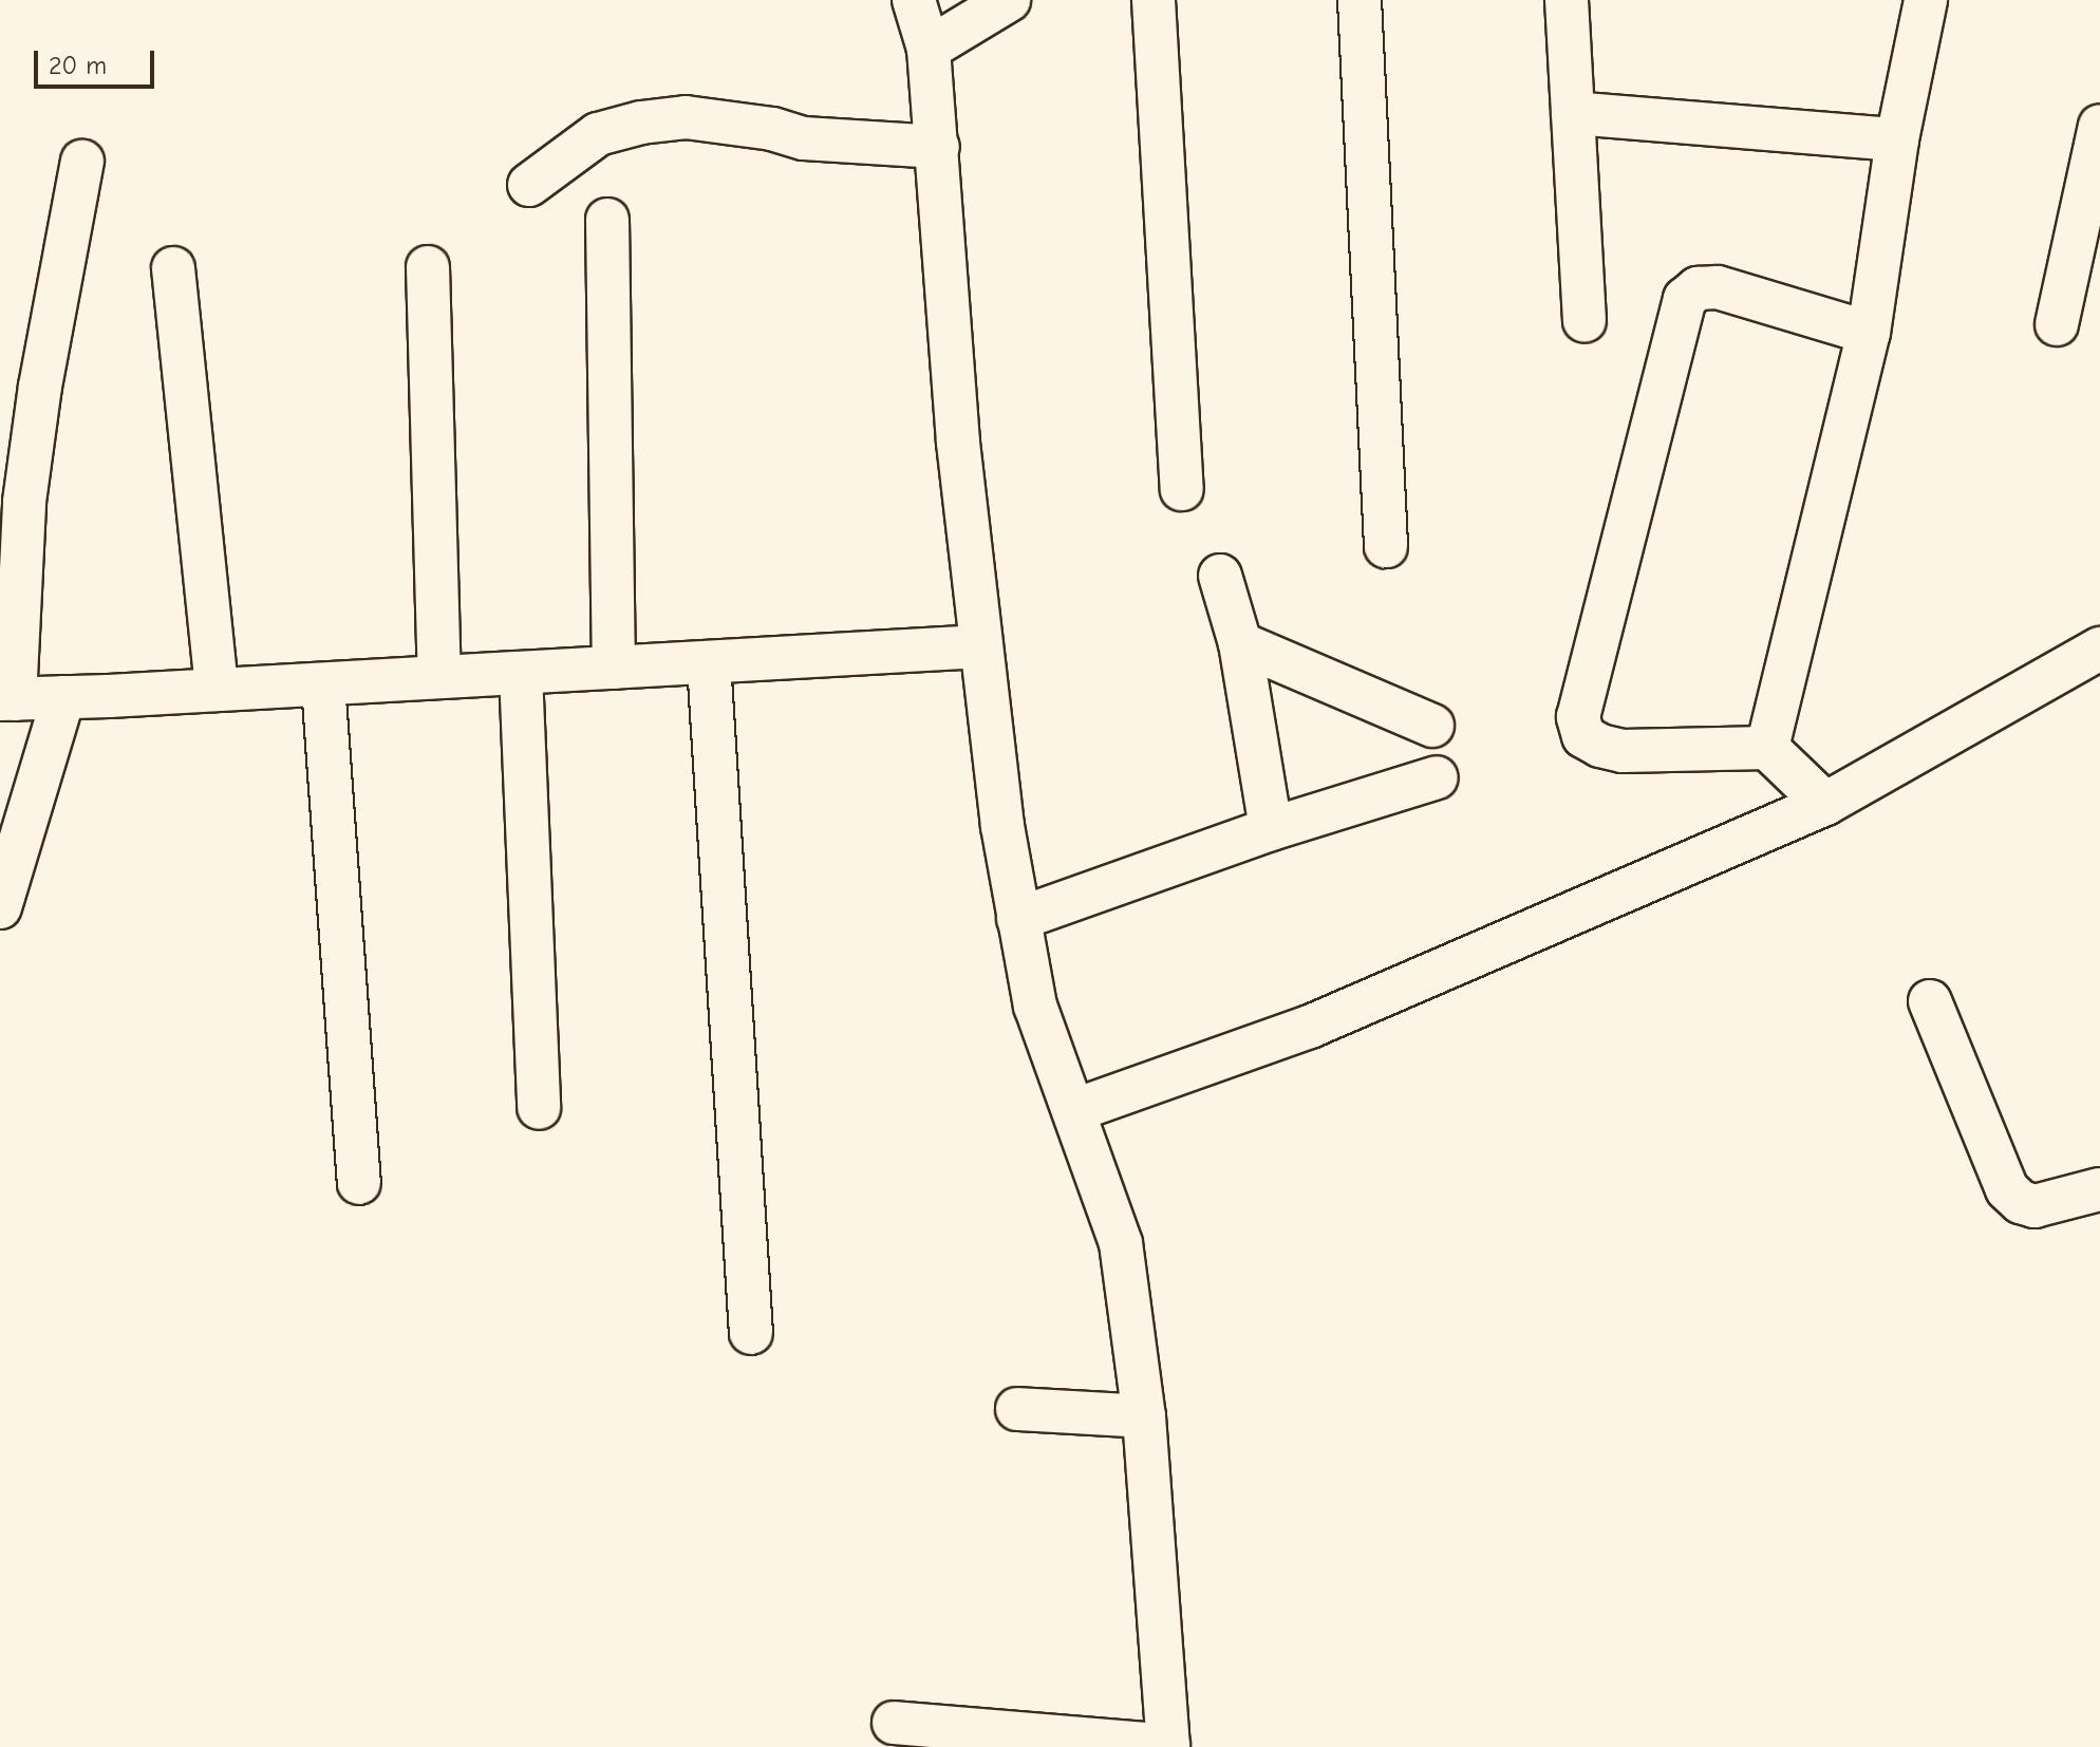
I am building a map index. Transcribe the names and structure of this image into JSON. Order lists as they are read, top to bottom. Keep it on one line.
{"scale_bar":"20 m"}
